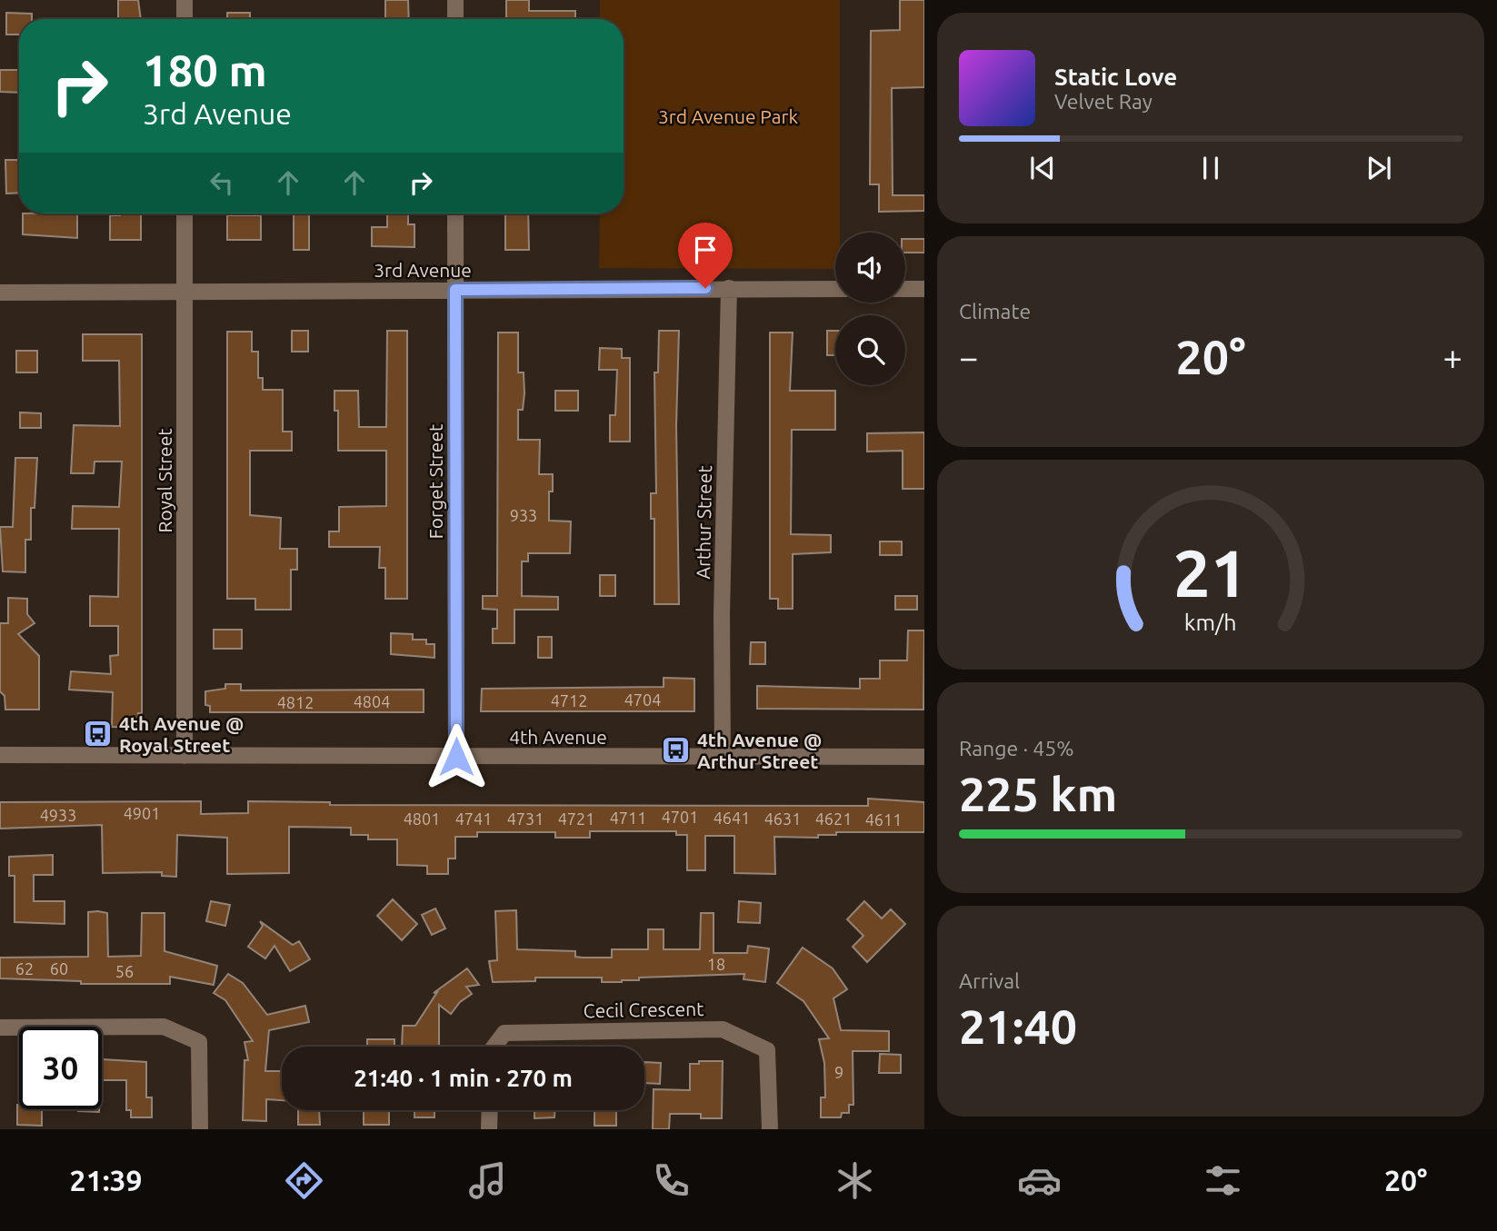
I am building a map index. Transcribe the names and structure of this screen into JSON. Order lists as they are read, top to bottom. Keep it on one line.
{"streets":{"street":["3rd Avenue","Royal Street","Forget Street","Arthur Street","4th Avenue","Cecil Crescent"]},"crossings":[["3rd Avenue","Royal Street"],["3rd Avenue","Forget Street"],["3rd Avenue","Arthur Street"],["Royal Street","4th Avenue"],["Forget Street","4th Avenue"],["Arthur Street","4th Avenue"]],"parks":["3rd Avenue Park"],"places":{"bus stop":["4th Avenue @ Royal Street","4th Avenue @ Arthur Street"]},"house_numbers":["933","4704","4712","4804","4812","4901","4933","4701","4711","4641","4801","4741","4731","4721","4631","4621","4611","18","62","60","56","9"],"page":{"turn":["180 m","3rd Avenue"],"song":["Static Love","Velvet Ray"],"tile":["Climate",["Range · 45%","225 km"],["Arrival","21:40"]],"heat":["−","20°","+"],"limit":"30","trip":"21:40 · 1 min · 270 m","tabs":["21:39","20°"],"gauge":["21","km/h"]}}
